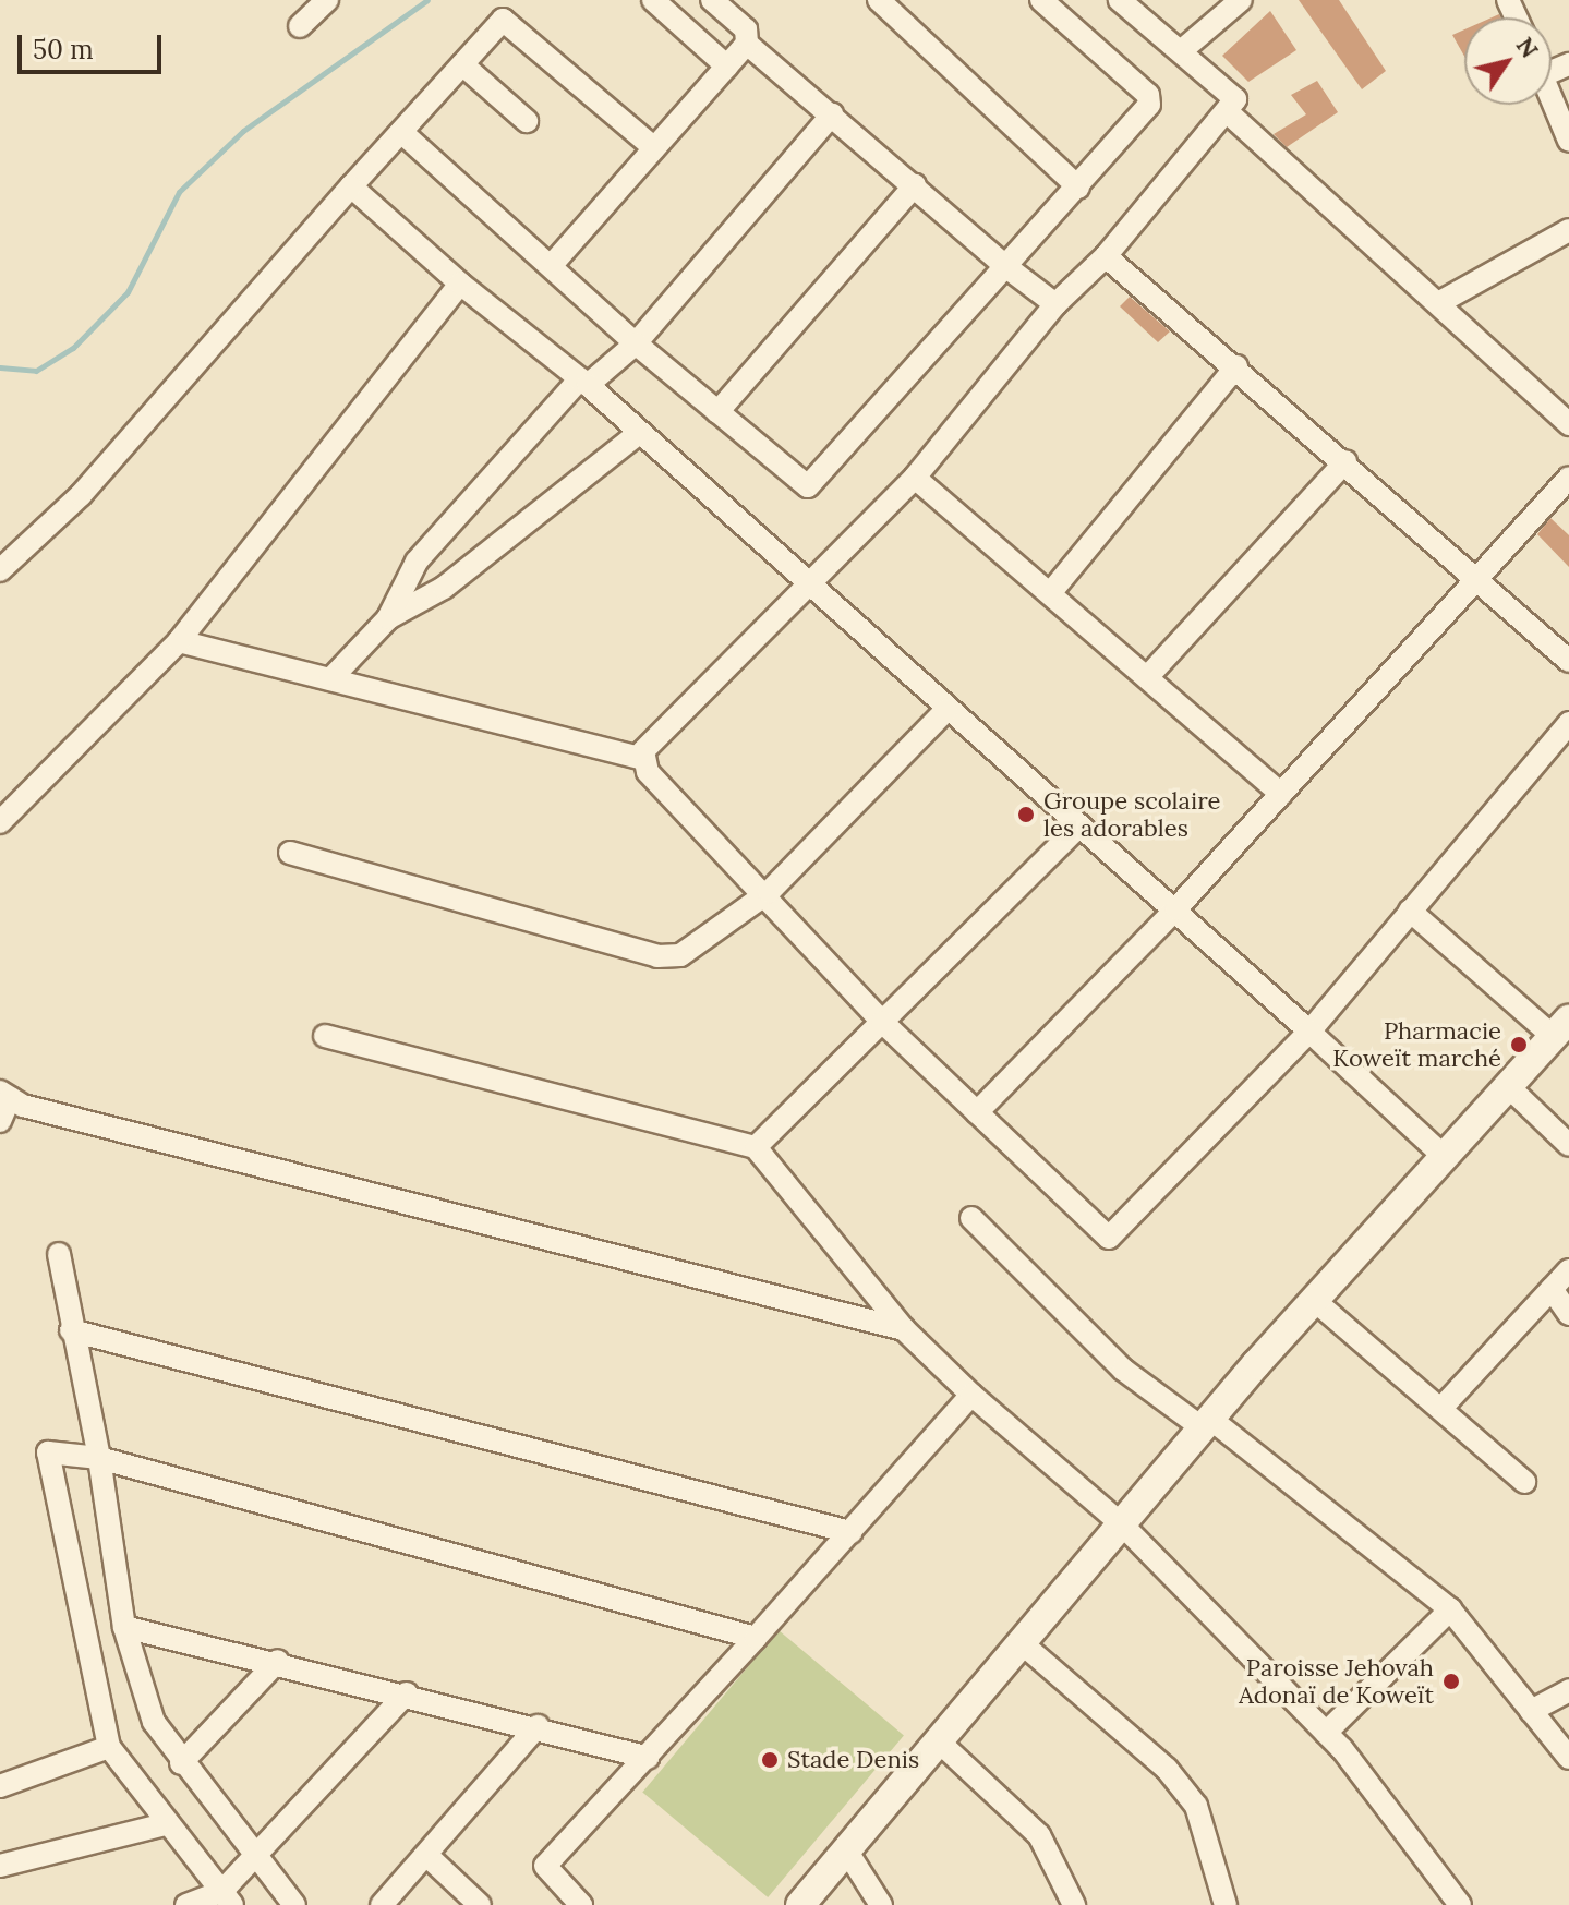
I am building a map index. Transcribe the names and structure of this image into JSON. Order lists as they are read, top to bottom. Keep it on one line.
{"places":["Groupe scolaire les adorables","Pharmacie Koweït marché","Paroisse Jehovah Adonaï de Koweït","Stade Denis"],"scale_bar":"50 m","north":"top right"}
